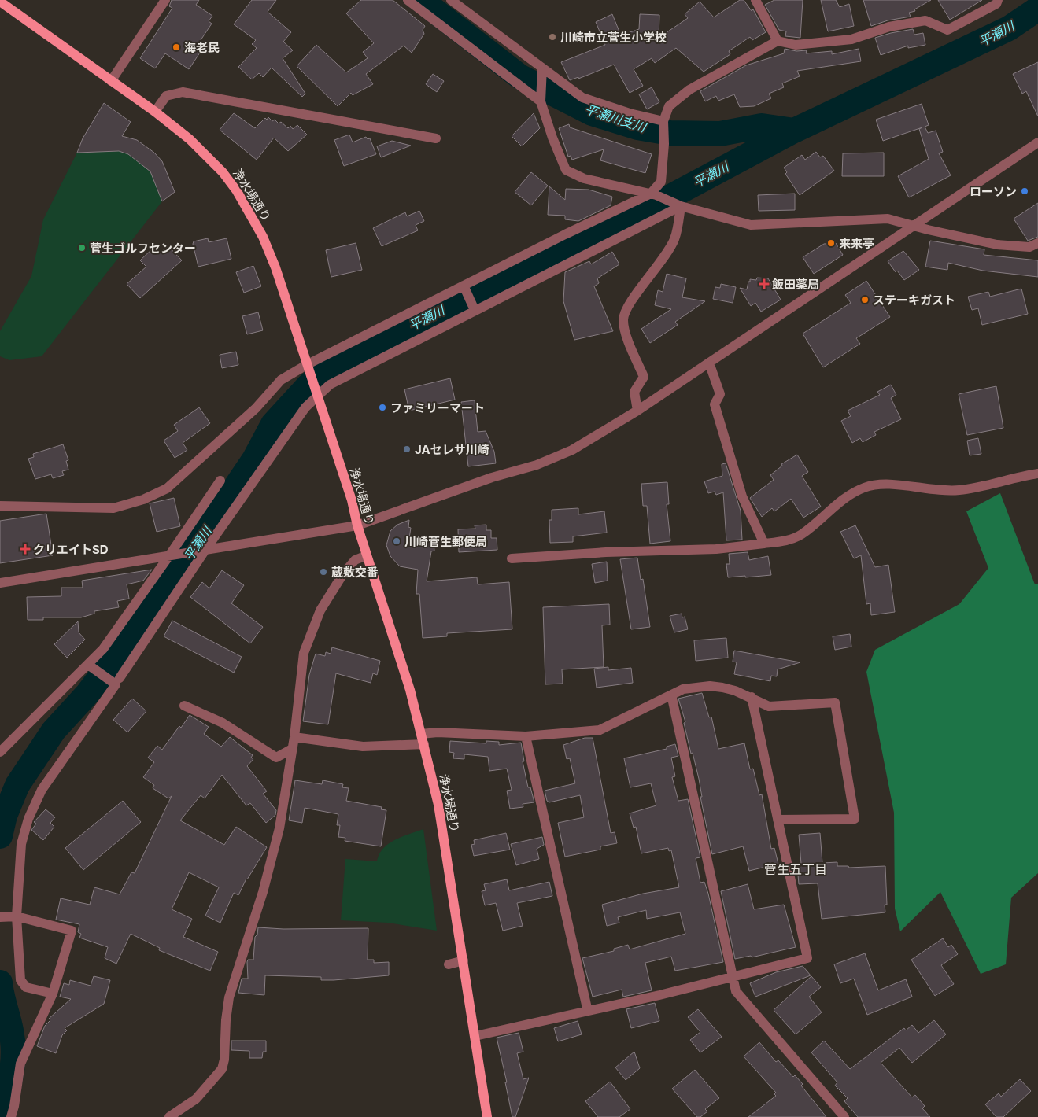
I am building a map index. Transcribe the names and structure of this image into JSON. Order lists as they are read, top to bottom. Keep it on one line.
{"streets":{"main road":["浄水場通り"]},"districts":["菅生五丁目"],"water":["平瀬川","平瀬川支川"],"places":{"other":["川崎市立菅生小学校","海老民","ローソン","来来亭","菅生ゴルフセンター","ステーキガスト","ファミリーマート","JAセレサ川崎","川崎菅生郵便局","蔵敷交番"],"health":["飯田薬局","クリエイトSD"]}}
